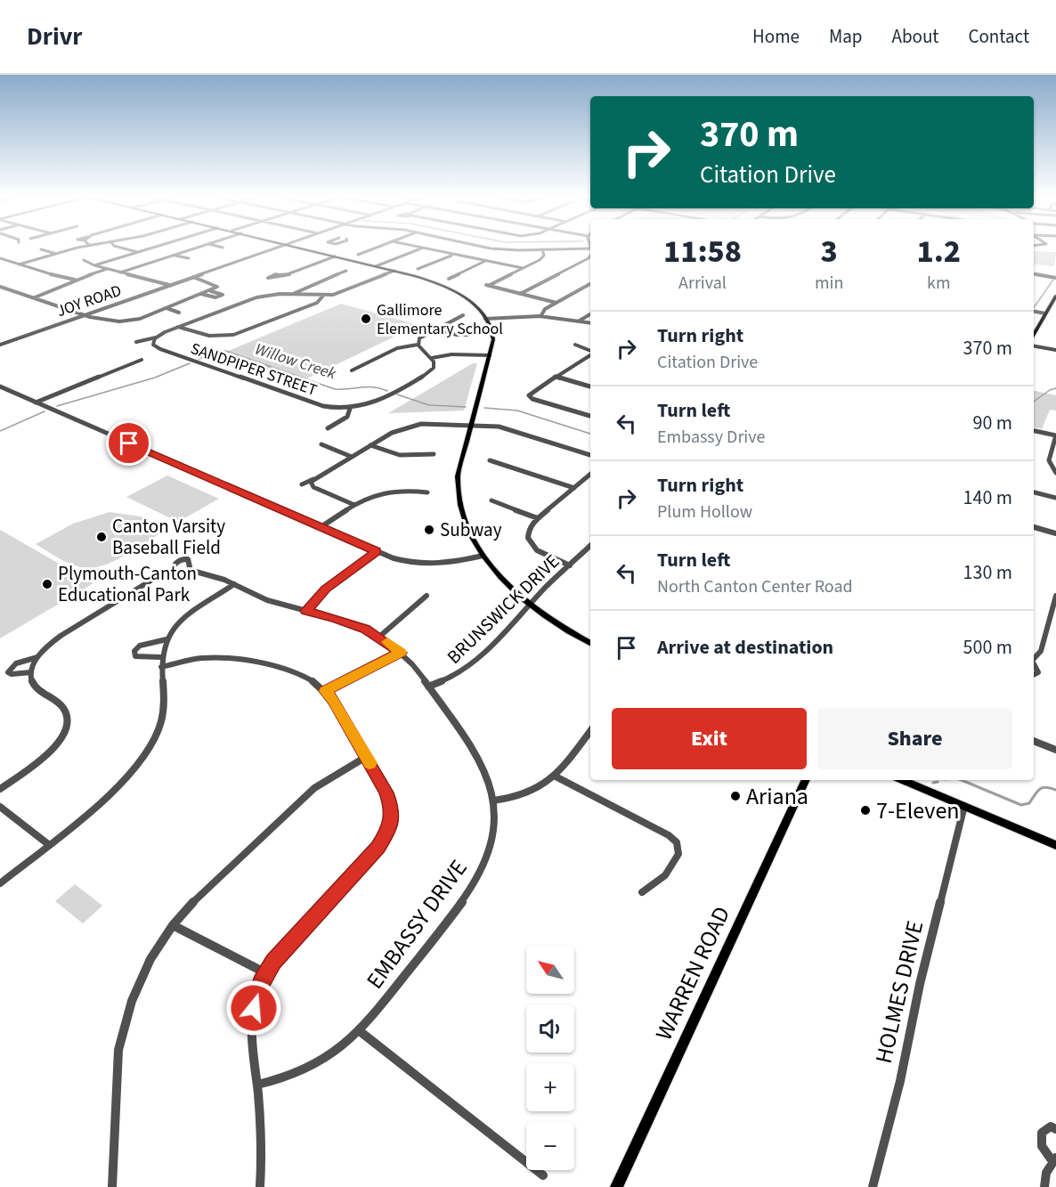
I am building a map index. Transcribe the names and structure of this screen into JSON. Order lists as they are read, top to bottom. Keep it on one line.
{"streets":{"main road":["WARREN ROAD"],"street":["JOY ROAD","SANDPIPER STREET","BRUNSWICK DRIVE","EMBASSY DRIVE","HOLMES DRIVE"]},"crossings":[["BRUNSWICK DRIVE","EMBASSY DRIVE"]],"water":["Willow Creek"],"places":["Gallimore Elementary School","Subway","Canton Varsity Baseball Field","Plymouth-Canton Educational Park","Ariana","7-Eleven"],"north":"top left","page":{"header":"Drivr","nav":["Home","Map","About","Contact"],"turn":["370 m","Citation Drive"],"eta":["11:58","Arrival","3","min","1.2","km"],"list":[{"name":"Turn right","note":"Citation Drive","value":"370 m"},{"name":"Turn left","note":"Embassy Drive","value":"90 m"},{"name":"Turn right","note":"Plum Hollow","value":"140 m"},{"name":"Turn left","note":"North Canton Center Road","value":"130 m"},{"name":"Arrive at destination","value":"500 m"}],"buttons":["Exit","Share"],"map_buttons":["+","−"]}}
